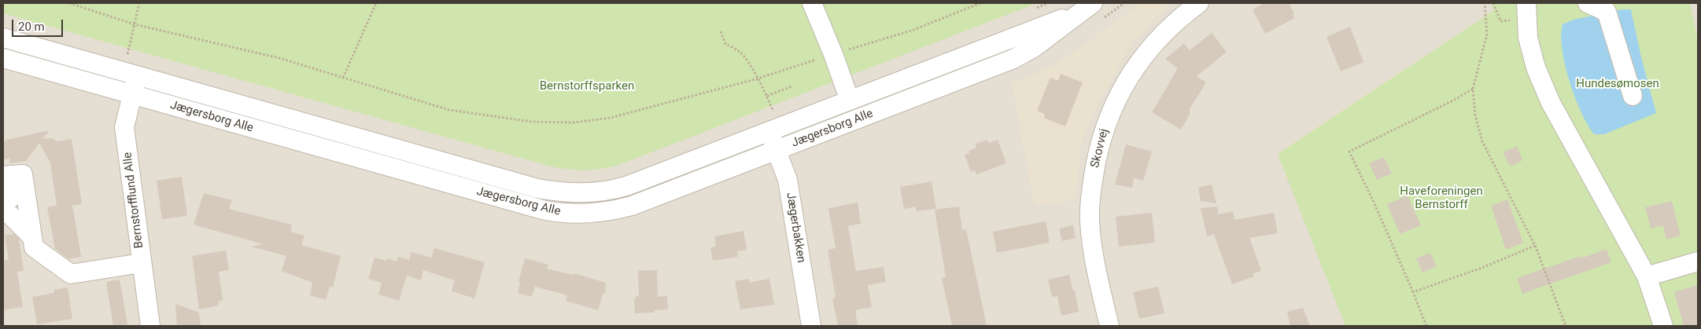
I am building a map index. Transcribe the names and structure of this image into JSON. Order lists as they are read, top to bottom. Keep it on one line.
{"streets":{"street":["Jægersborg Alle","Skovvej","Bernstorfflund Alle","Jægerbakken"]},"crossings":[["Jægersborg Alle","Bernstorfflund Alle"],["Jægersborg Alle","Jægerbakken"]],"parks":["Hundesømosen","Bernstorffsparken","Haveforeningen Bernstorff"],"scale_bar":"20 m"}
